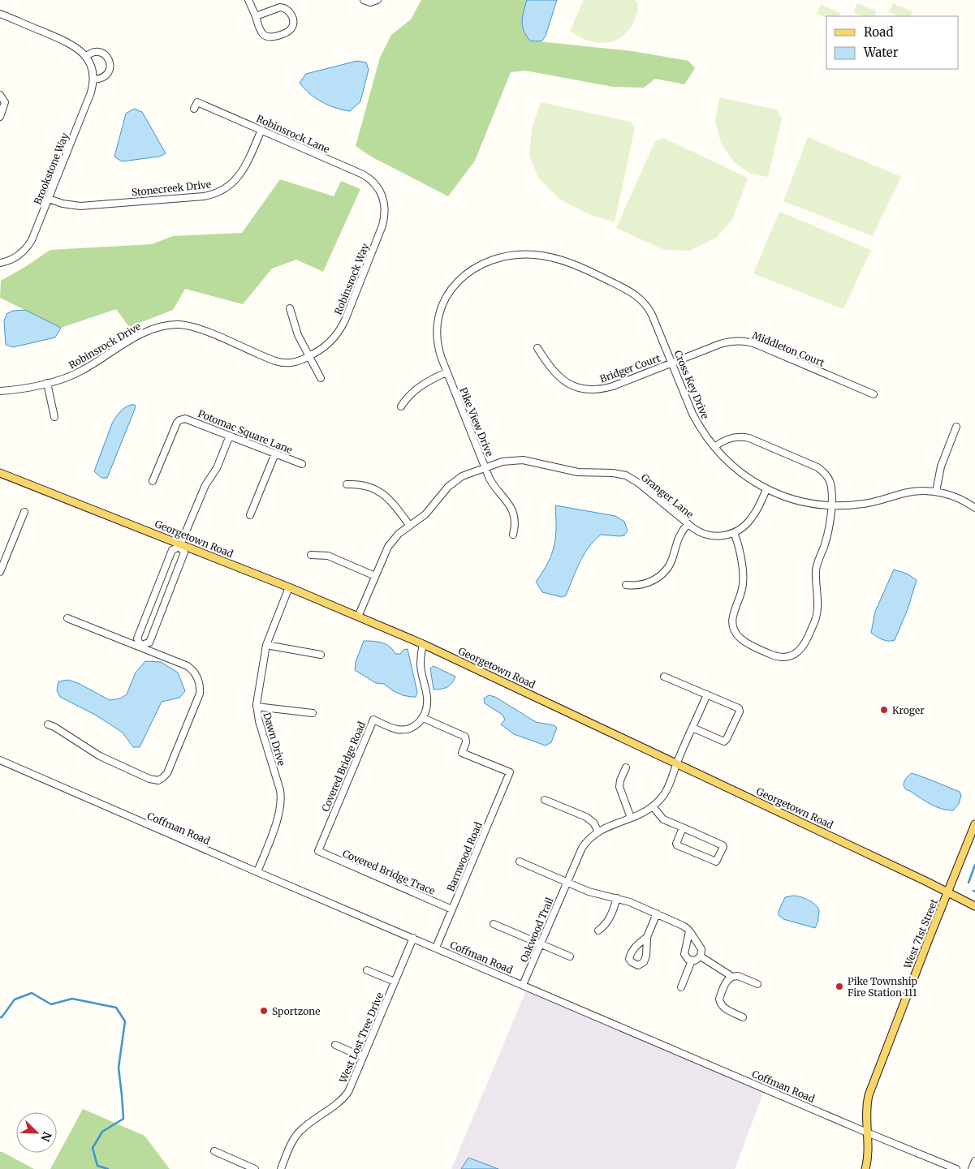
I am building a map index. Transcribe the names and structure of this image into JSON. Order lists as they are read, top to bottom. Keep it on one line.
{"streets":{"main road":["Georgetown Road","West 71st Street"],"street":["Robinsrock Lane","Brookstone Way","Stonecreek Drive","Robinsrock Way","Robinsrock Drive","Middleton Court","Bridger Court","Cross Key Drive","Pike View Drive","Potomac Square Lane","Granger Lane","Dawn Drive","Covered Bridge Road","Coffman Road","Barnwood Road","Covered Bridge Trace","Oakwood Trail","West Lost Tree Drive"]},"crossings":[["Robinsrock Lane","Stonecreek Drive"],["Robinsrock Lane","Robinsrock Way"],["Brookstone Way","Stonecreek Drive"],["Robinsrock Way","Robinsrock Drive"],["Middleton Court","Bridger Court"],["Middleton Court","Cross Key Drive"],["Bridger Court","Cross Key Drive"],["Cross Key Drive","Pike View Drive"],["Pike View Drive","Granger Lane"],["Pike View Drive","Georgetown Road"],["Georgetown Road","Dawn Drive"],["Georgetown Road","Oakwood Trail"],["Georgetown Road","West 71st Street"],["Dawn Drive","Coffman Road"],["Covered Bridge Road","Barnwood Road"],["Covered Bridge Road","Covered Bridge Trace"],["Coffman Road","Barnwood Road"],["Coffman Road","Oakwood Trail"],["Coffman Road","West 71st Street"],["Coffman Road","West Lost Tree Drive"],["Barnwood Road","Covered Bridge Trace"]],"places":["Kroger","Pike Township Fire Station 111","Sportzone"],"legend":["Road","Water"],"north":"bottom right"}
